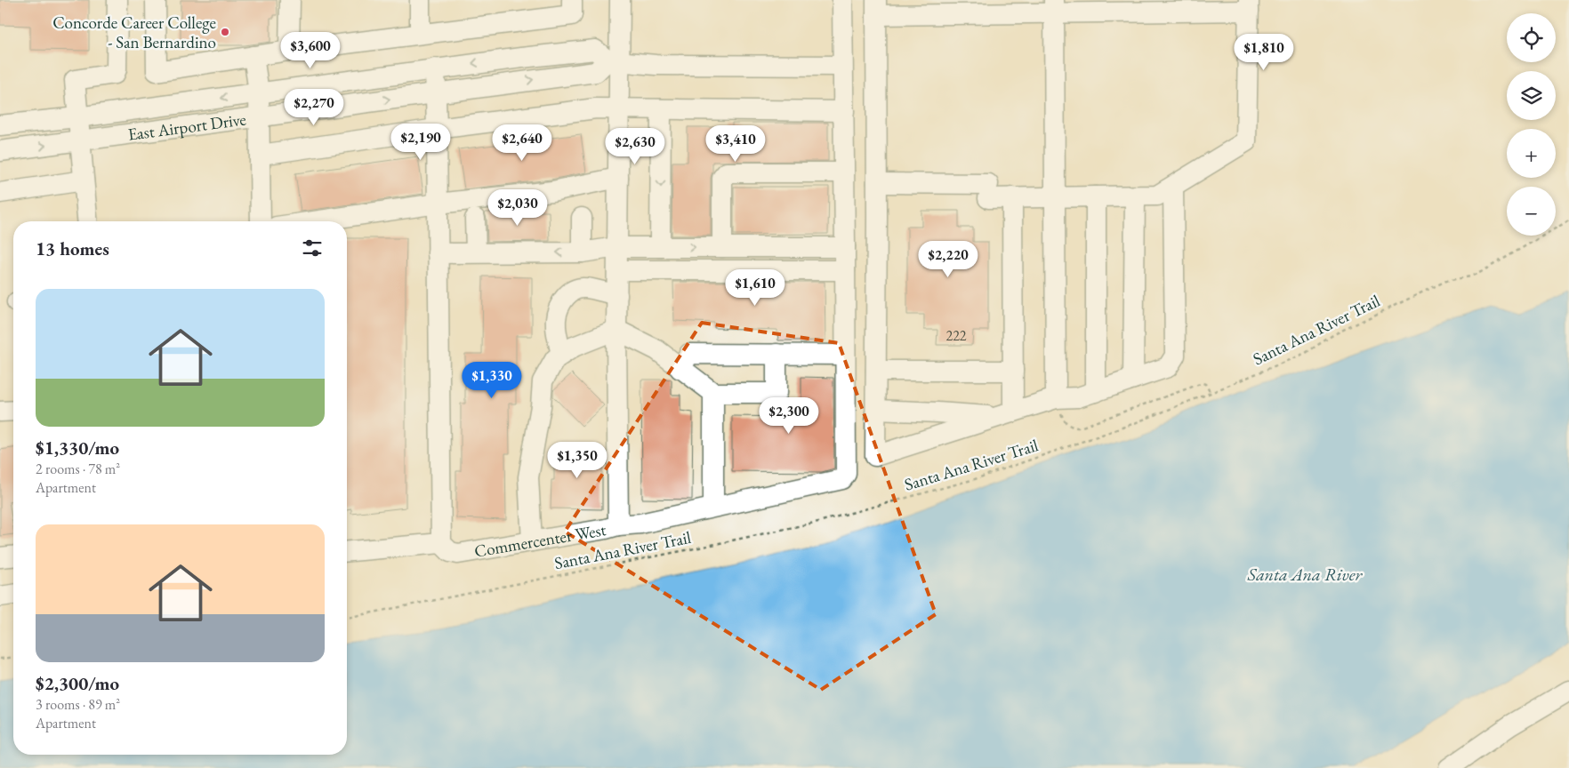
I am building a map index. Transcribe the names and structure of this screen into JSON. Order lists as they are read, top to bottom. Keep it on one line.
{"streets":{"street":["East Airport Drive","Commercenter West"],"path":["Santa Ana River Trail"]},"crossings":[["East Airport Drive","Commercenter West"]],"water":["Santa Ana River"],"places":["Concorde Career College - San Bernardino"],"house_numbers":["222"],"page":{"map_buttons":["+","−"],"price":["$3,600","$1,810","$2,270","$2,190","$2,640","$3,410","$2,630","$2,030","$2,220","$1,610","$1,330","$2,300","$1,350"],"heading":"13 homes","list":[{"name":"$1,330/mo","note":"2 rooms · 78 m² · Apartment"},{"name":"$2,300/mo","note":"3 rooms · 89 m² · Apartment"}]}}
